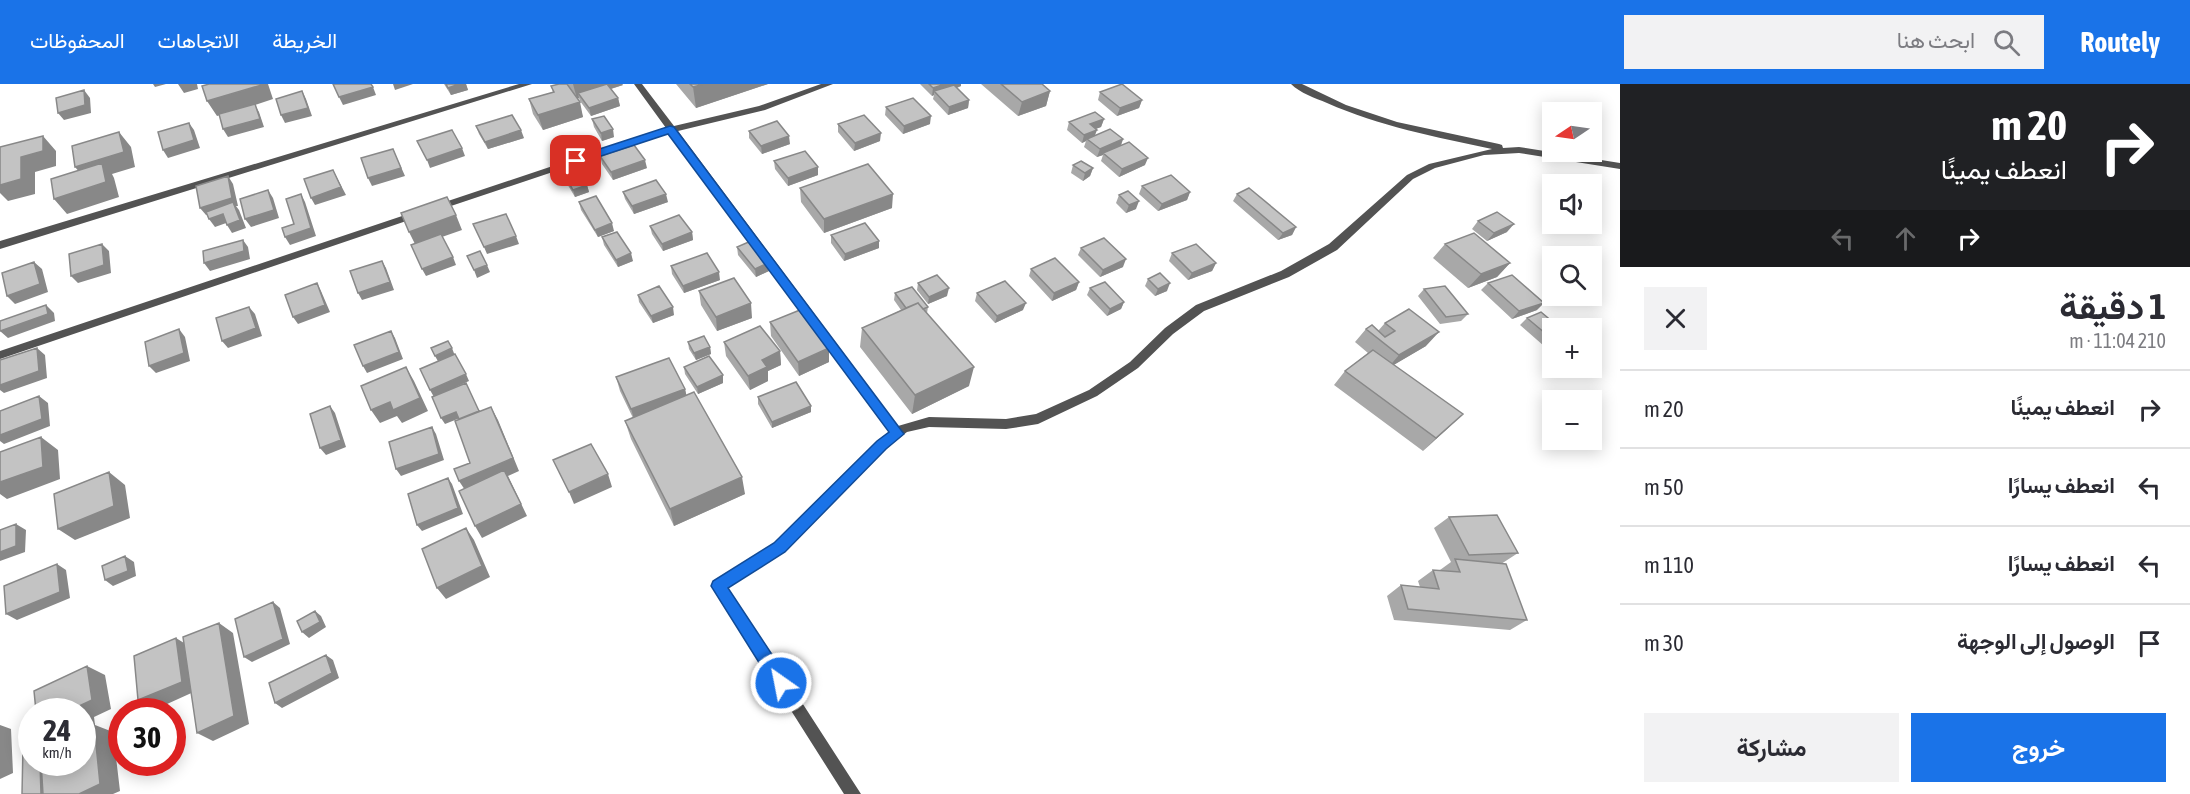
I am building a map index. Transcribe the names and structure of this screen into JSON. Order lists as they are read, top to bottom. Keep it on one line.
{"north":"left","page":{"header":"Routely","search":"ابحث هنا","nav":["الخريطة","الاتجاهات","المحفوظات"],"turn":["20 m","انعطف يمينًا"],"map_buttons":["+","−"],"heading":["1 دقيقة","210 m · 11:04"],"list":[{"name":"انعطف يمينًا","value":"20 m"},{"name":"انعطف يسارًا","value":"50 m"},{"name":"انعطف يسارًا","value":"110 m"},{"name":"الوصول إلى الوجهة","value":"30 m"}],"speed":"24 km/h","limit":"30","buttons":["خروج","مشاركة"]}}
